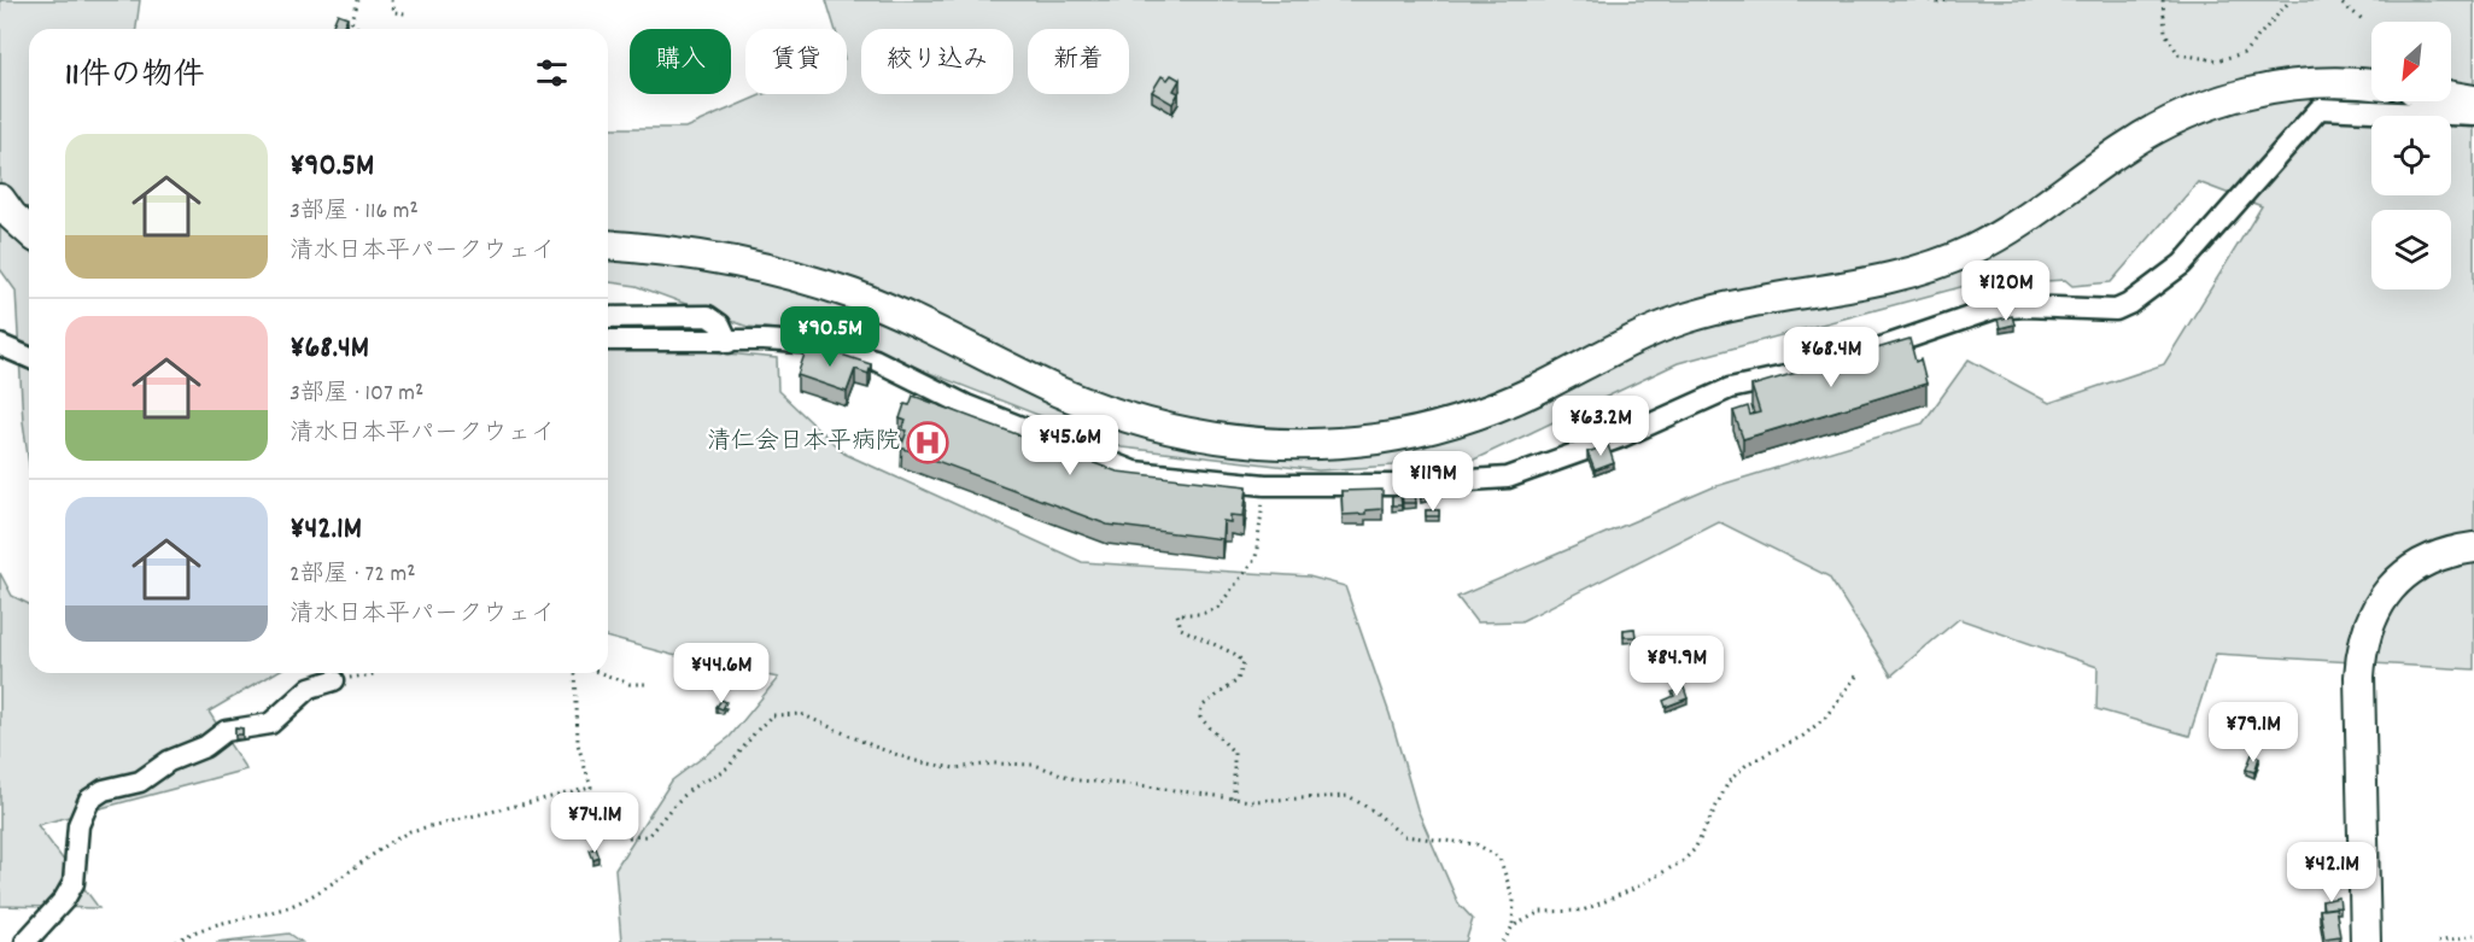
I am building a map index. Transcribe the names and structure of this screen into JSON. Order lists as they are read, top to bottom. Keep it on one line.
{"places":{"hospital":["清仁会日本平病院"]},"north":"bottom left","page":{"chip":["購入","賃貸","絞り込み","新着"],"heading":"11件の物件","list":[{"name":"¥90.5M","note":"3部屋 · 116 m² · 清水日本平パークウェイ"},{"name":"¥68.4M","note":"3部屋 · 107 m² · 清水日本平パークウェイ"},{"name":"¥42.1M","note":"2部屋 · 72 m² · 清水日本平パークウェイ"}],"price":["¥120M","¥90.5M","¥68.4M","¥63.2M","¥45.6M","¥119M","¥84.9M","¥44.6M","¥79.1M","¥74.1M","¥42.1M"]}}
